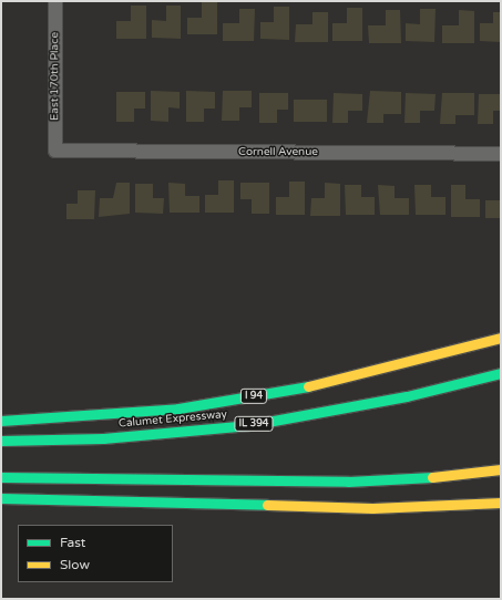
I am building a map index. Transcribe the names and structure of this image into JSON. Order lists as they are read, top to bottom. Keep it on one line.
{"streets":{"highway":["I 94","Calumet Expressway","IL 394"],"street":["East 170th Place","Cornell Avenue"]},"crossings":[["East 170th Place","Cornell Avenue"]],"legend":["Fast","Slow"]}
